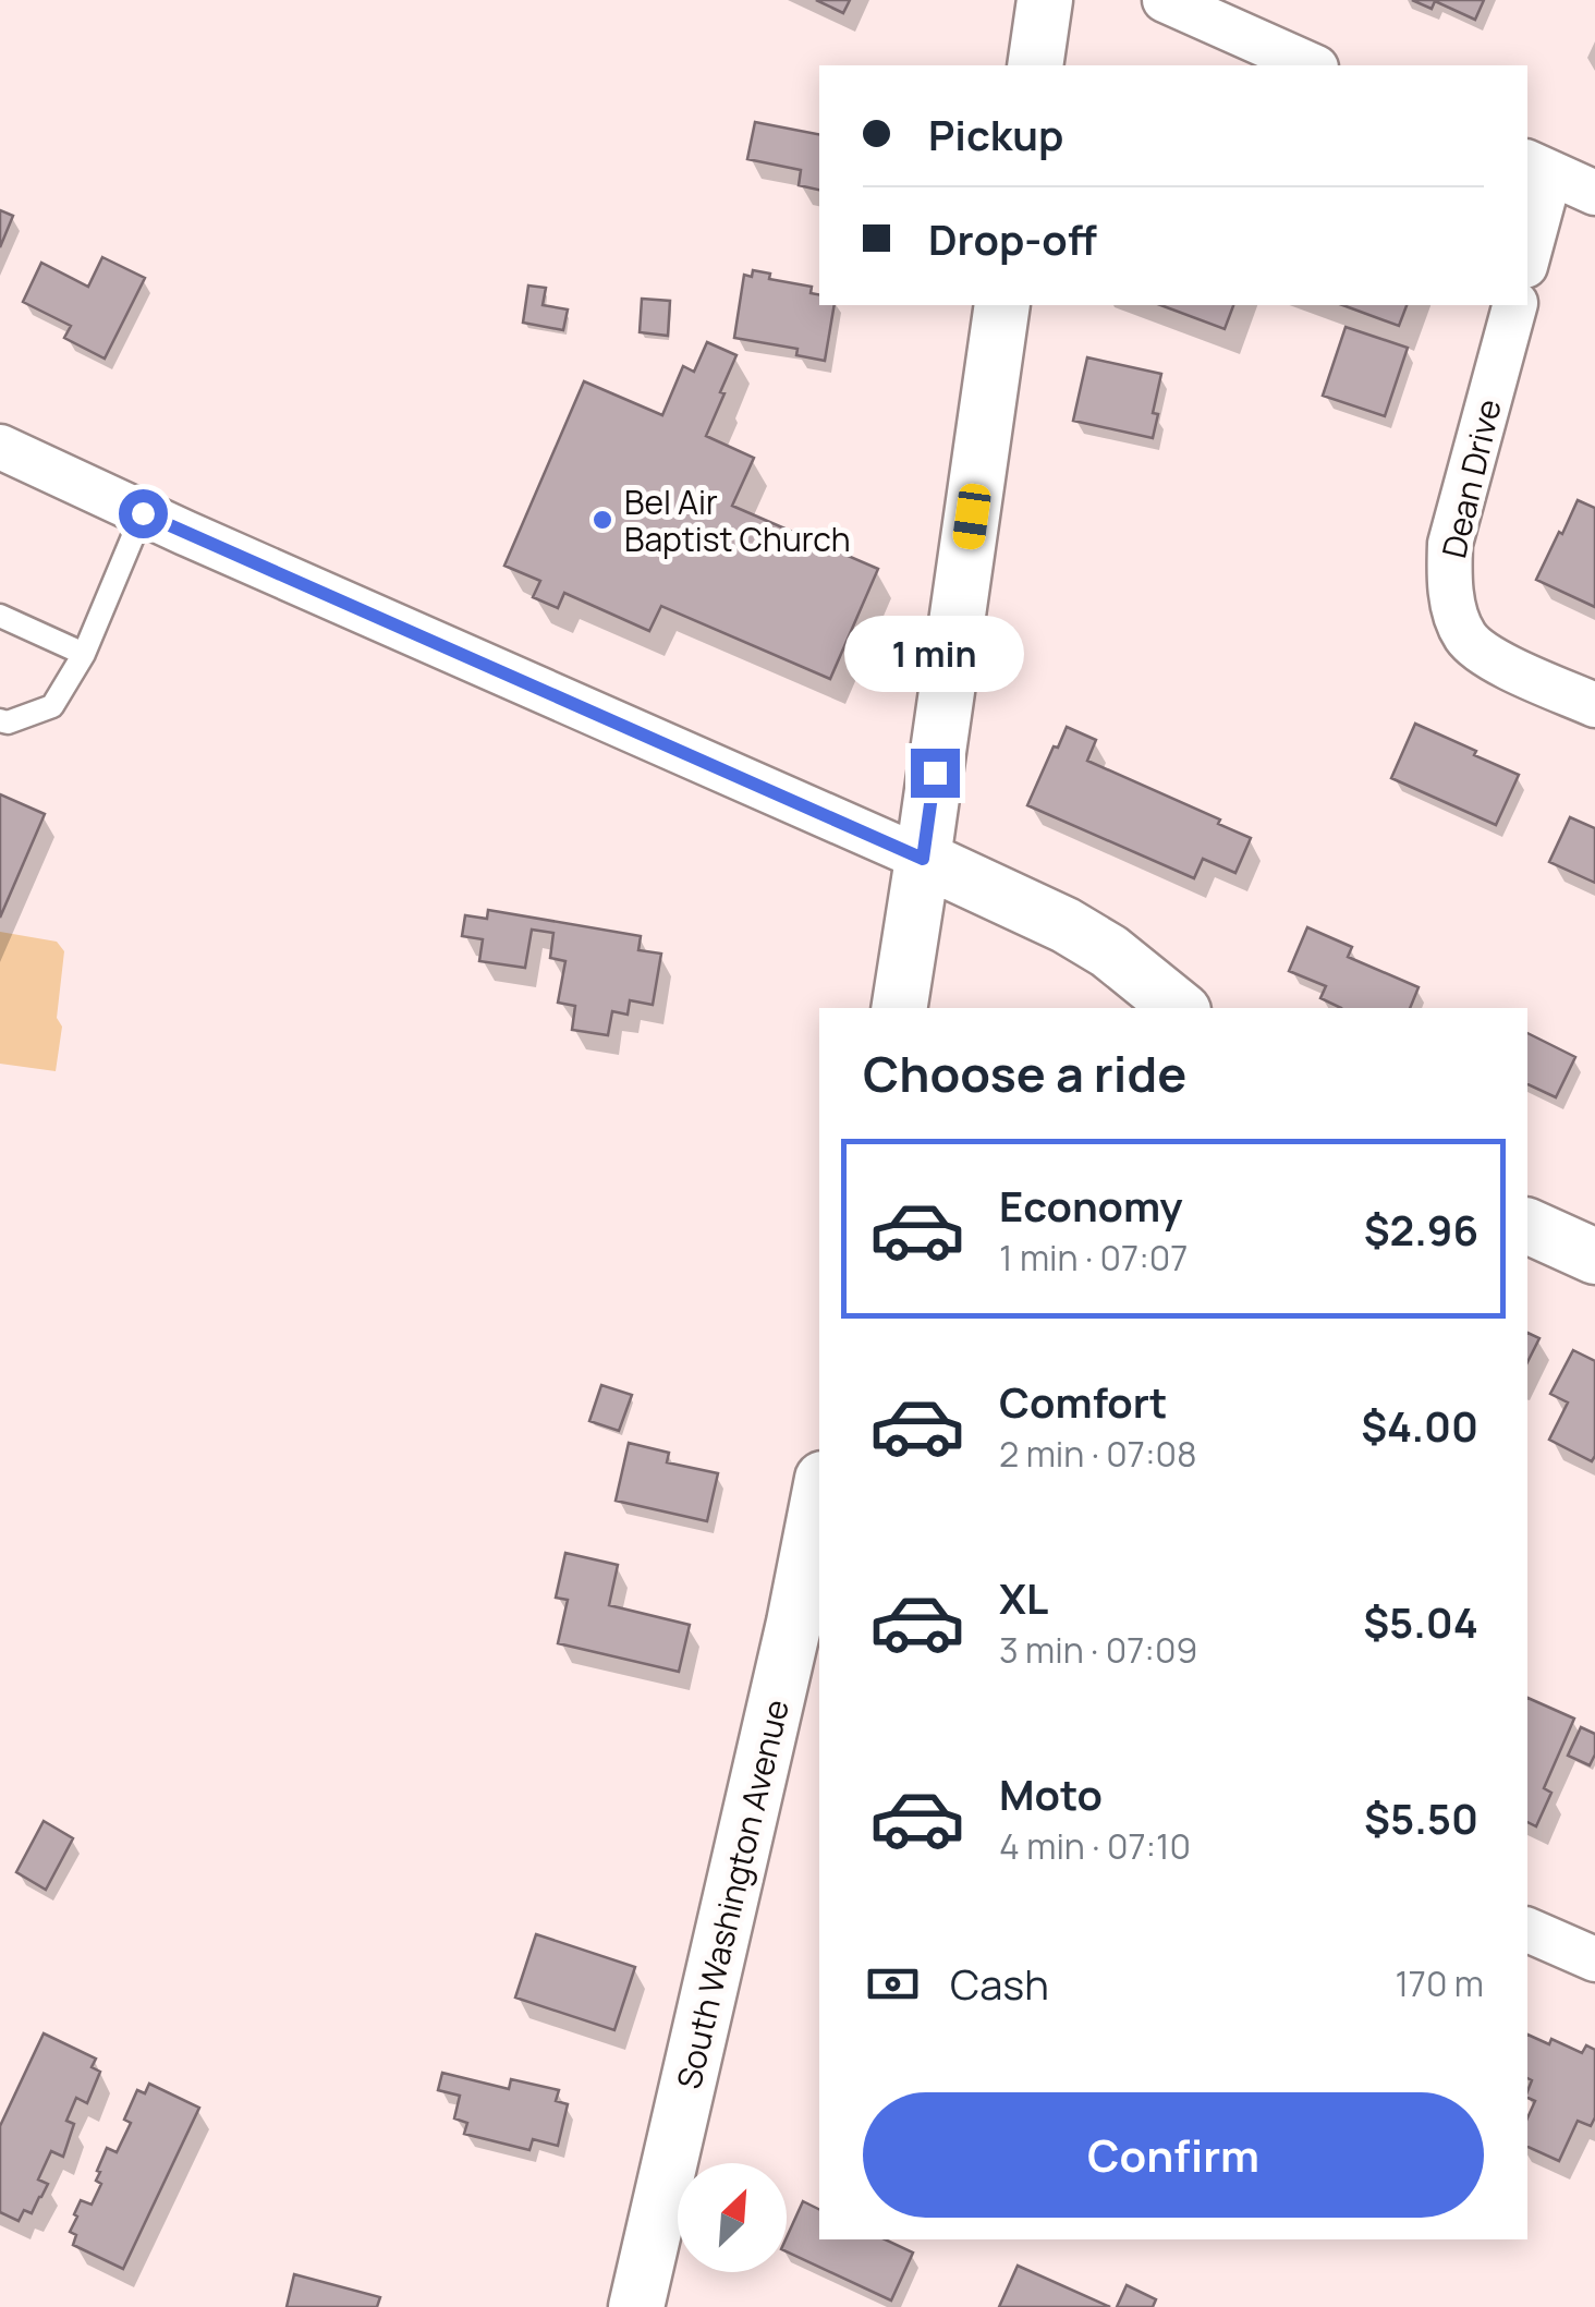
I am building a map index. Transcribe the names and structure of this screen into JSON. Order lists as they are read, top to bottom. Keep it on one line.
{"streets":{"street":["Dean Drive","South Washington Avenue"]},"places":["Bel Air Baptist Church"],"north":"top right","page":{"banner":["Pickup","Drop-off"],"bubble":"1 min","heading":"Choose a ride","list":[{"name":"Economy","note":"1 min · 07:07","value":"$2.96"},{"name":"Comfort","note":"2 min · 07:08","value":"$4.00"},{"name":"XL","note":"3 min · 07:09","value":"$5.04"},{"name":"Moto","note":"4 min · 07:10","value":"$5.50"}],"pay":["Cash","170 m"],"buttons":"Confirm"}}
